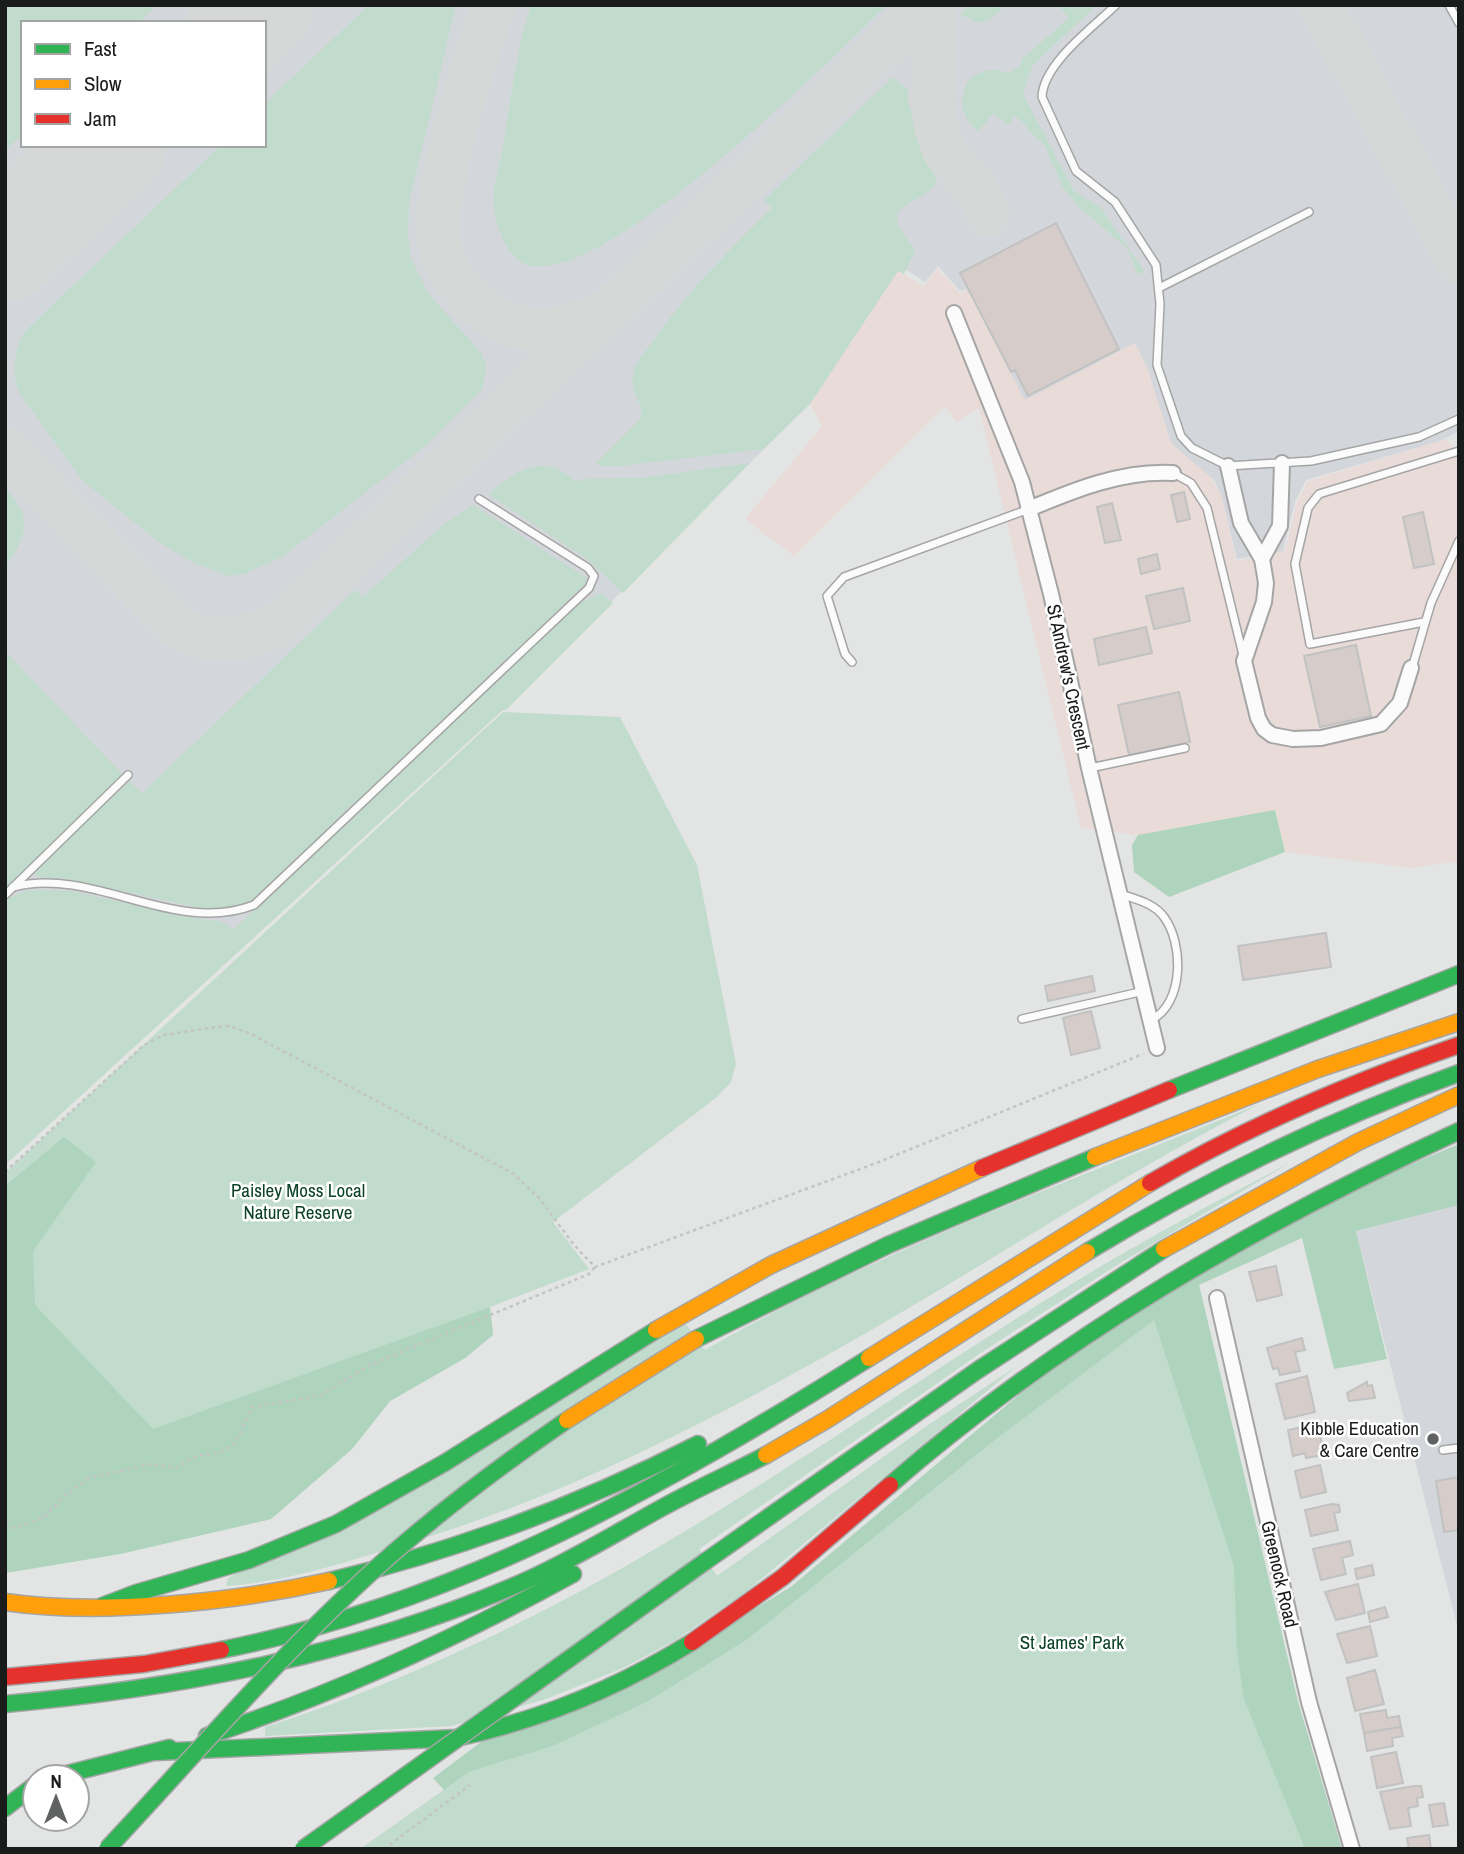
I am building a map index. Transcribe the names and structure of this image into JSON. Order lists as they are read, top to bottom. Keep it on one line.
{"streets":{"street":["St Andrew's Crescent","Greenock Road"]},"parks":["Paisley Moss Local Nature Reserve","St James' Park"],"places":["Kibble Education & Care Centre"],"legend":["Fast","Slow","Jam"],"north":"top"}
